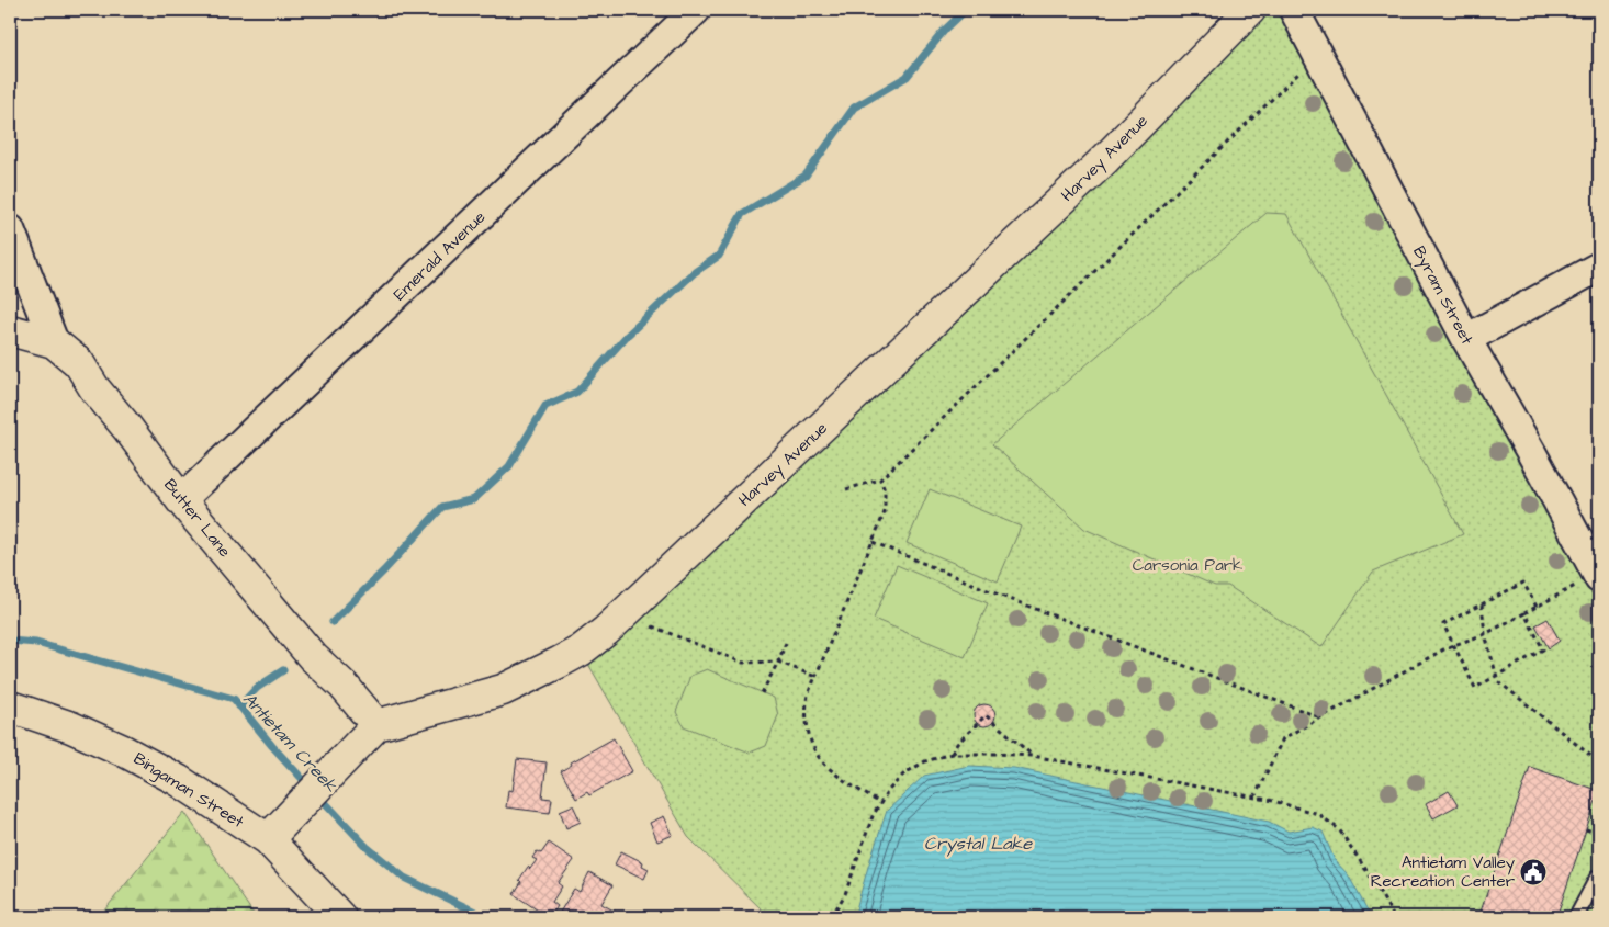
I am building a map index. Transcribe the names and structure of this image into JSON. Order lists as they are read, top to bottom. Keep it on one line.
{"streets":{"street":["Harvey Avenue","Emerald Avenue","Byram Street","Butter Lane","Bingaman Street"]},"crossings":[["Harvey Avenue","Butter Lane"],["Harvey Avenue","Bingaman Street"],["Emerald Avenue","Butter Lane"]],"water":["Antietam Creek","Crystal Lake"],"parks":["Carsonia Park"],"places":{"public building":["Antietam Valley Recreation Center"]}}
